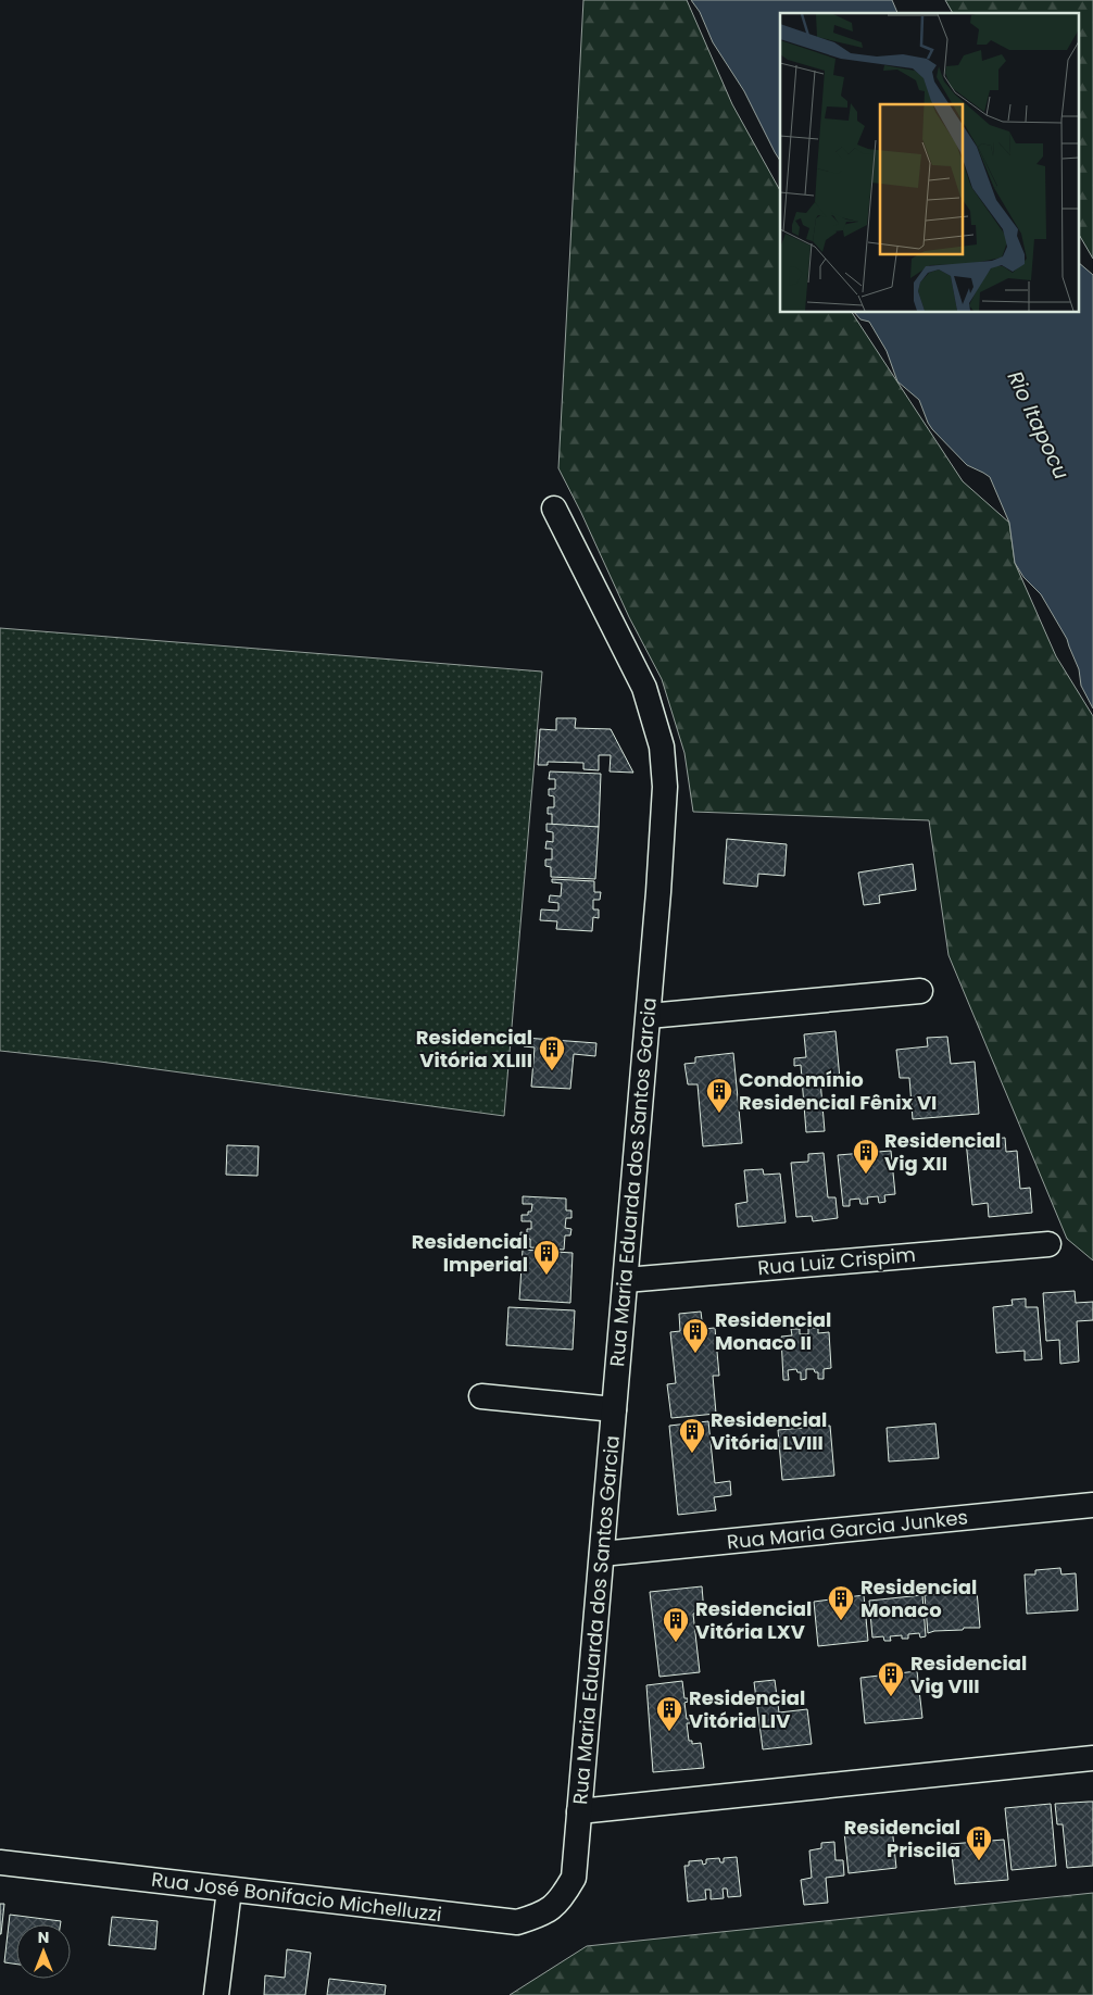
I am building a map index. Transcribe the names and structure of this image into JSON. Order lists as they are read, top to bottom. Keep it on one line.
{"streets":{"street":["Rua Maria Eduarda dos Santos Garcia","Rua Luiz Crispim","Rua Maria Garcia Junkes","Rua José Bonifacio Michelluzzi"]},"crossings":[["Rua Maria Eduarda dos Santos Garcia","Rua Luiz Crispim"],["Rua Maria Eduarda dos Santos Garcia","Rua Maria Garcia Junkes"],["Rua Maria Eduarda dos Santos Garcia","Rua José Bonifacio Michelluzzi"]],"water":["Rio Itapocu"],"places":{"building":["Residencial Vitória XLIII","Condomínio Residencial Fênix VI","Residencial Vig XII","Residencial Imperial","Residencial Monaco II","Residencial Vitória LVIII","Residencial Monaco","Residencial Vitória LXV","Residencial Vig VIII","Residencial Vitória LIV","Residencial Priscila"]},"north":"top"}
